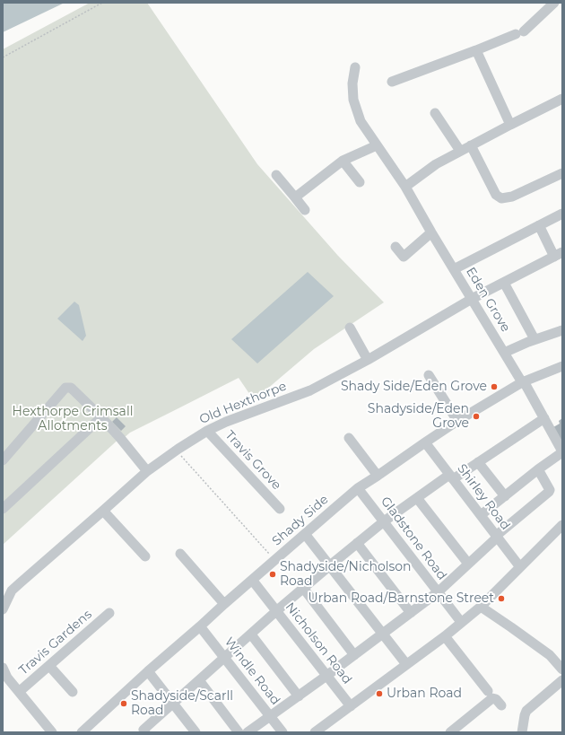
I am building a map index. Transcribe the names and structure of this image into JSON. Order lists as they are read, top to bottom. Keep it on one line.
{"streets":{"street":["Eden Grove","Old Hexthorpe","Travis Grove","Shirley Road","Shady Side","Gladstone Road","Travis Gardens","Nicholson Road","Windle Road"]},"crossings":[["Eden Grove","Old Hexthorpe"],["Eden Grove","Shady Side"],["Old Hexthorpe","Travis Grove"],["Shirley Road","Shady Side"],["Shady Side","Gladstone Road"],["Shady Side","Nicholson Road"],["Shady Side","Windle Road"]],"parks":["Hexthorpe Crimsall Allotments"],"places":["Shady Side/Eden Grove","Shadyside/Eden Grove","Shadyside/Nicholson Road","Urban Road/Barnstone Street","Urban Road","Shadyside/Scarll Road"]}
